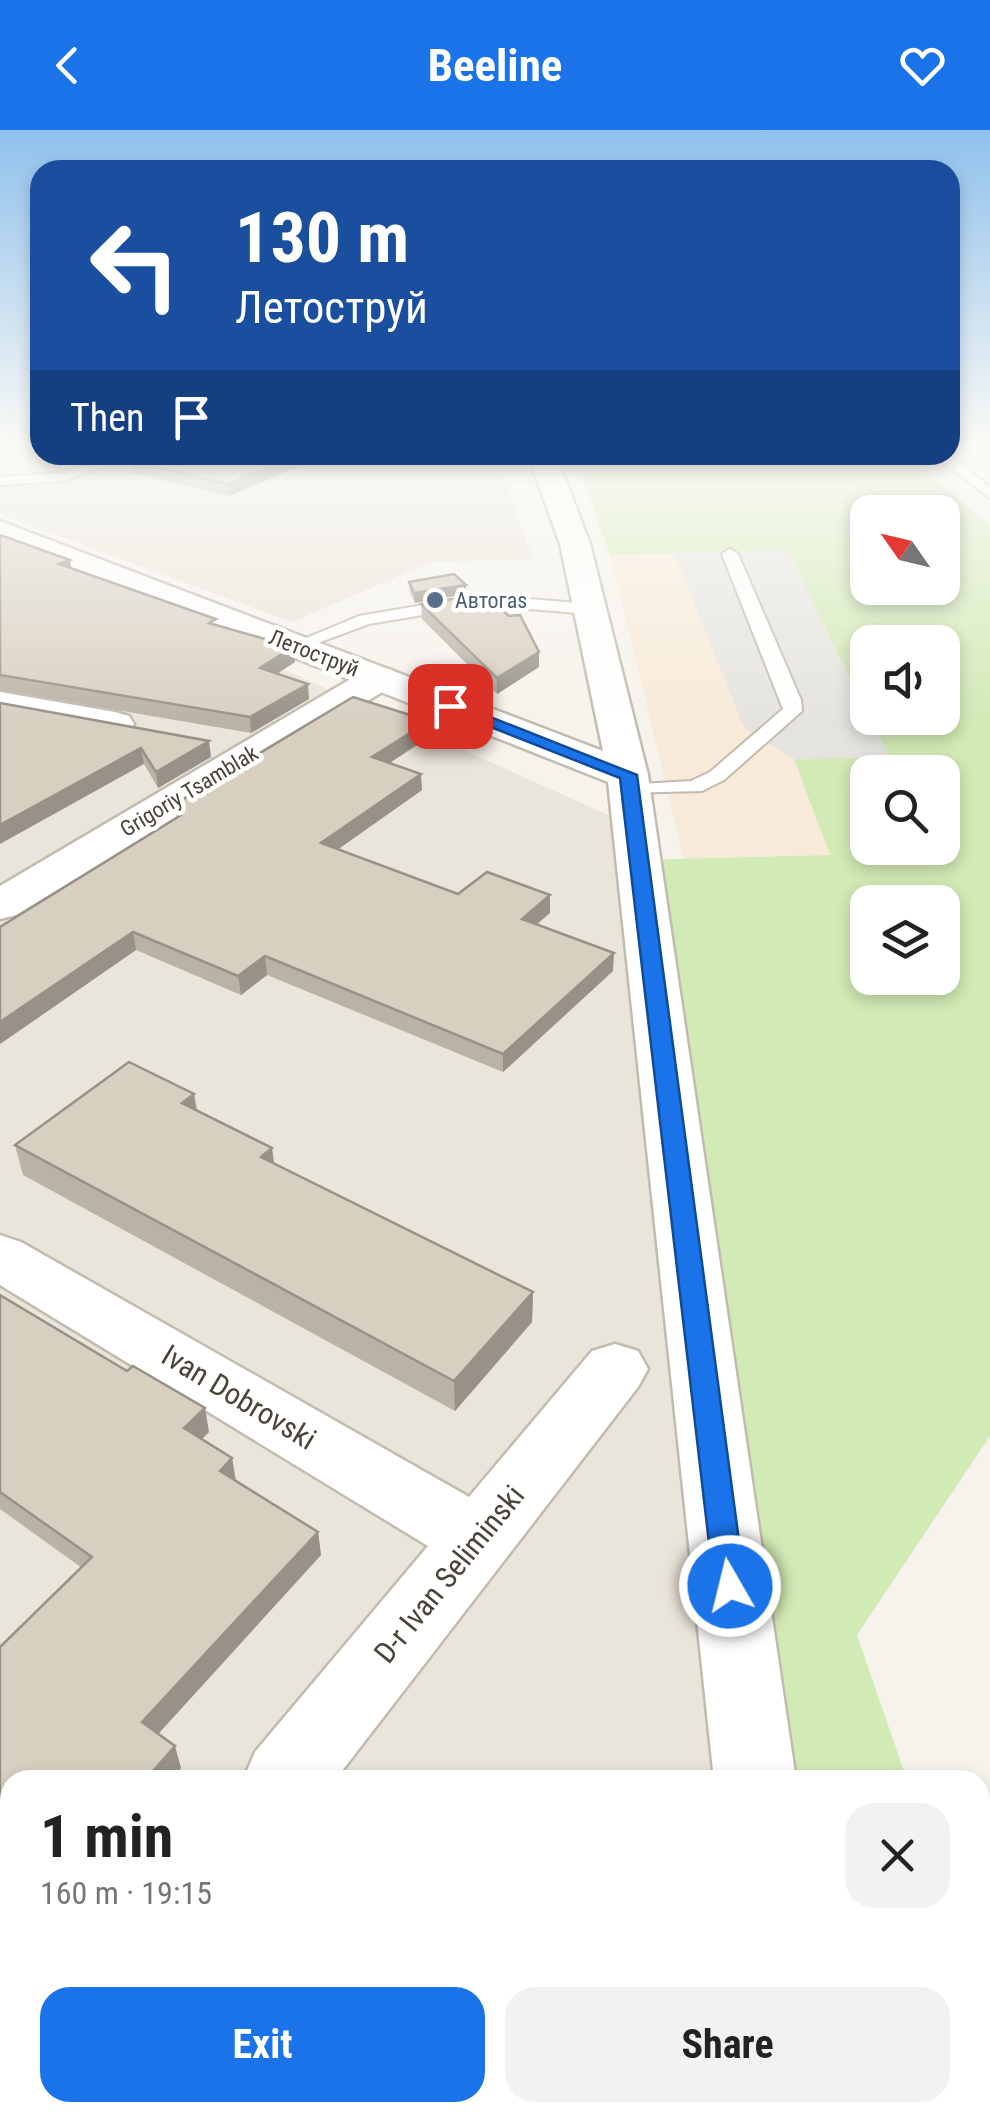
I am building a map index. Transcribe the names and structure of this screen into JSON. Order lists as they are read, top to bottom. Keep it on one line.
{"streets":{"street":["Летоструй","Grigoriy Tsamblak","Ivan Dobrovski","D-r Ivan Seliminski"]},"crossings":[["Летоструй","Grigoriy Tsamblak"],["Ivan Dobrovski","D-r Ivan Seliminski"]],"places":["Автогаѕ"],"north":"top left","page":{"header":"Beeline","turn":["130 m","Летоструй"],"then":"Then","heading":["1 min","160 m · 19:15"],"buttons":["Exit","Share"]}}
